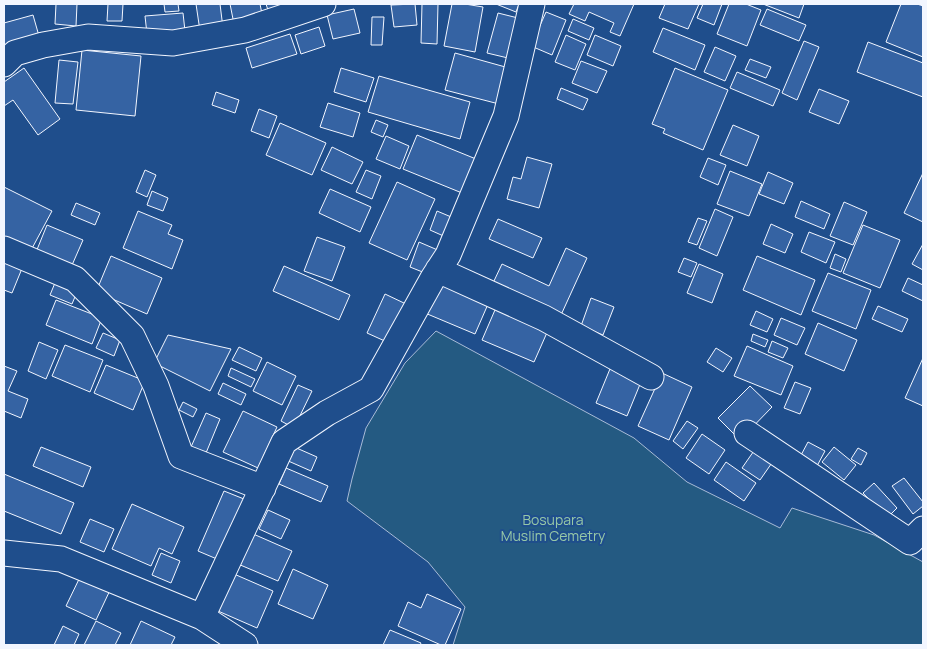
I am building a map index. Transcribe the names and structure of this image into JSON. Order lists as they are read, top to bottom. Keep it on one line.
{"parks":["Bosupara Muslim Cemetry"]}
